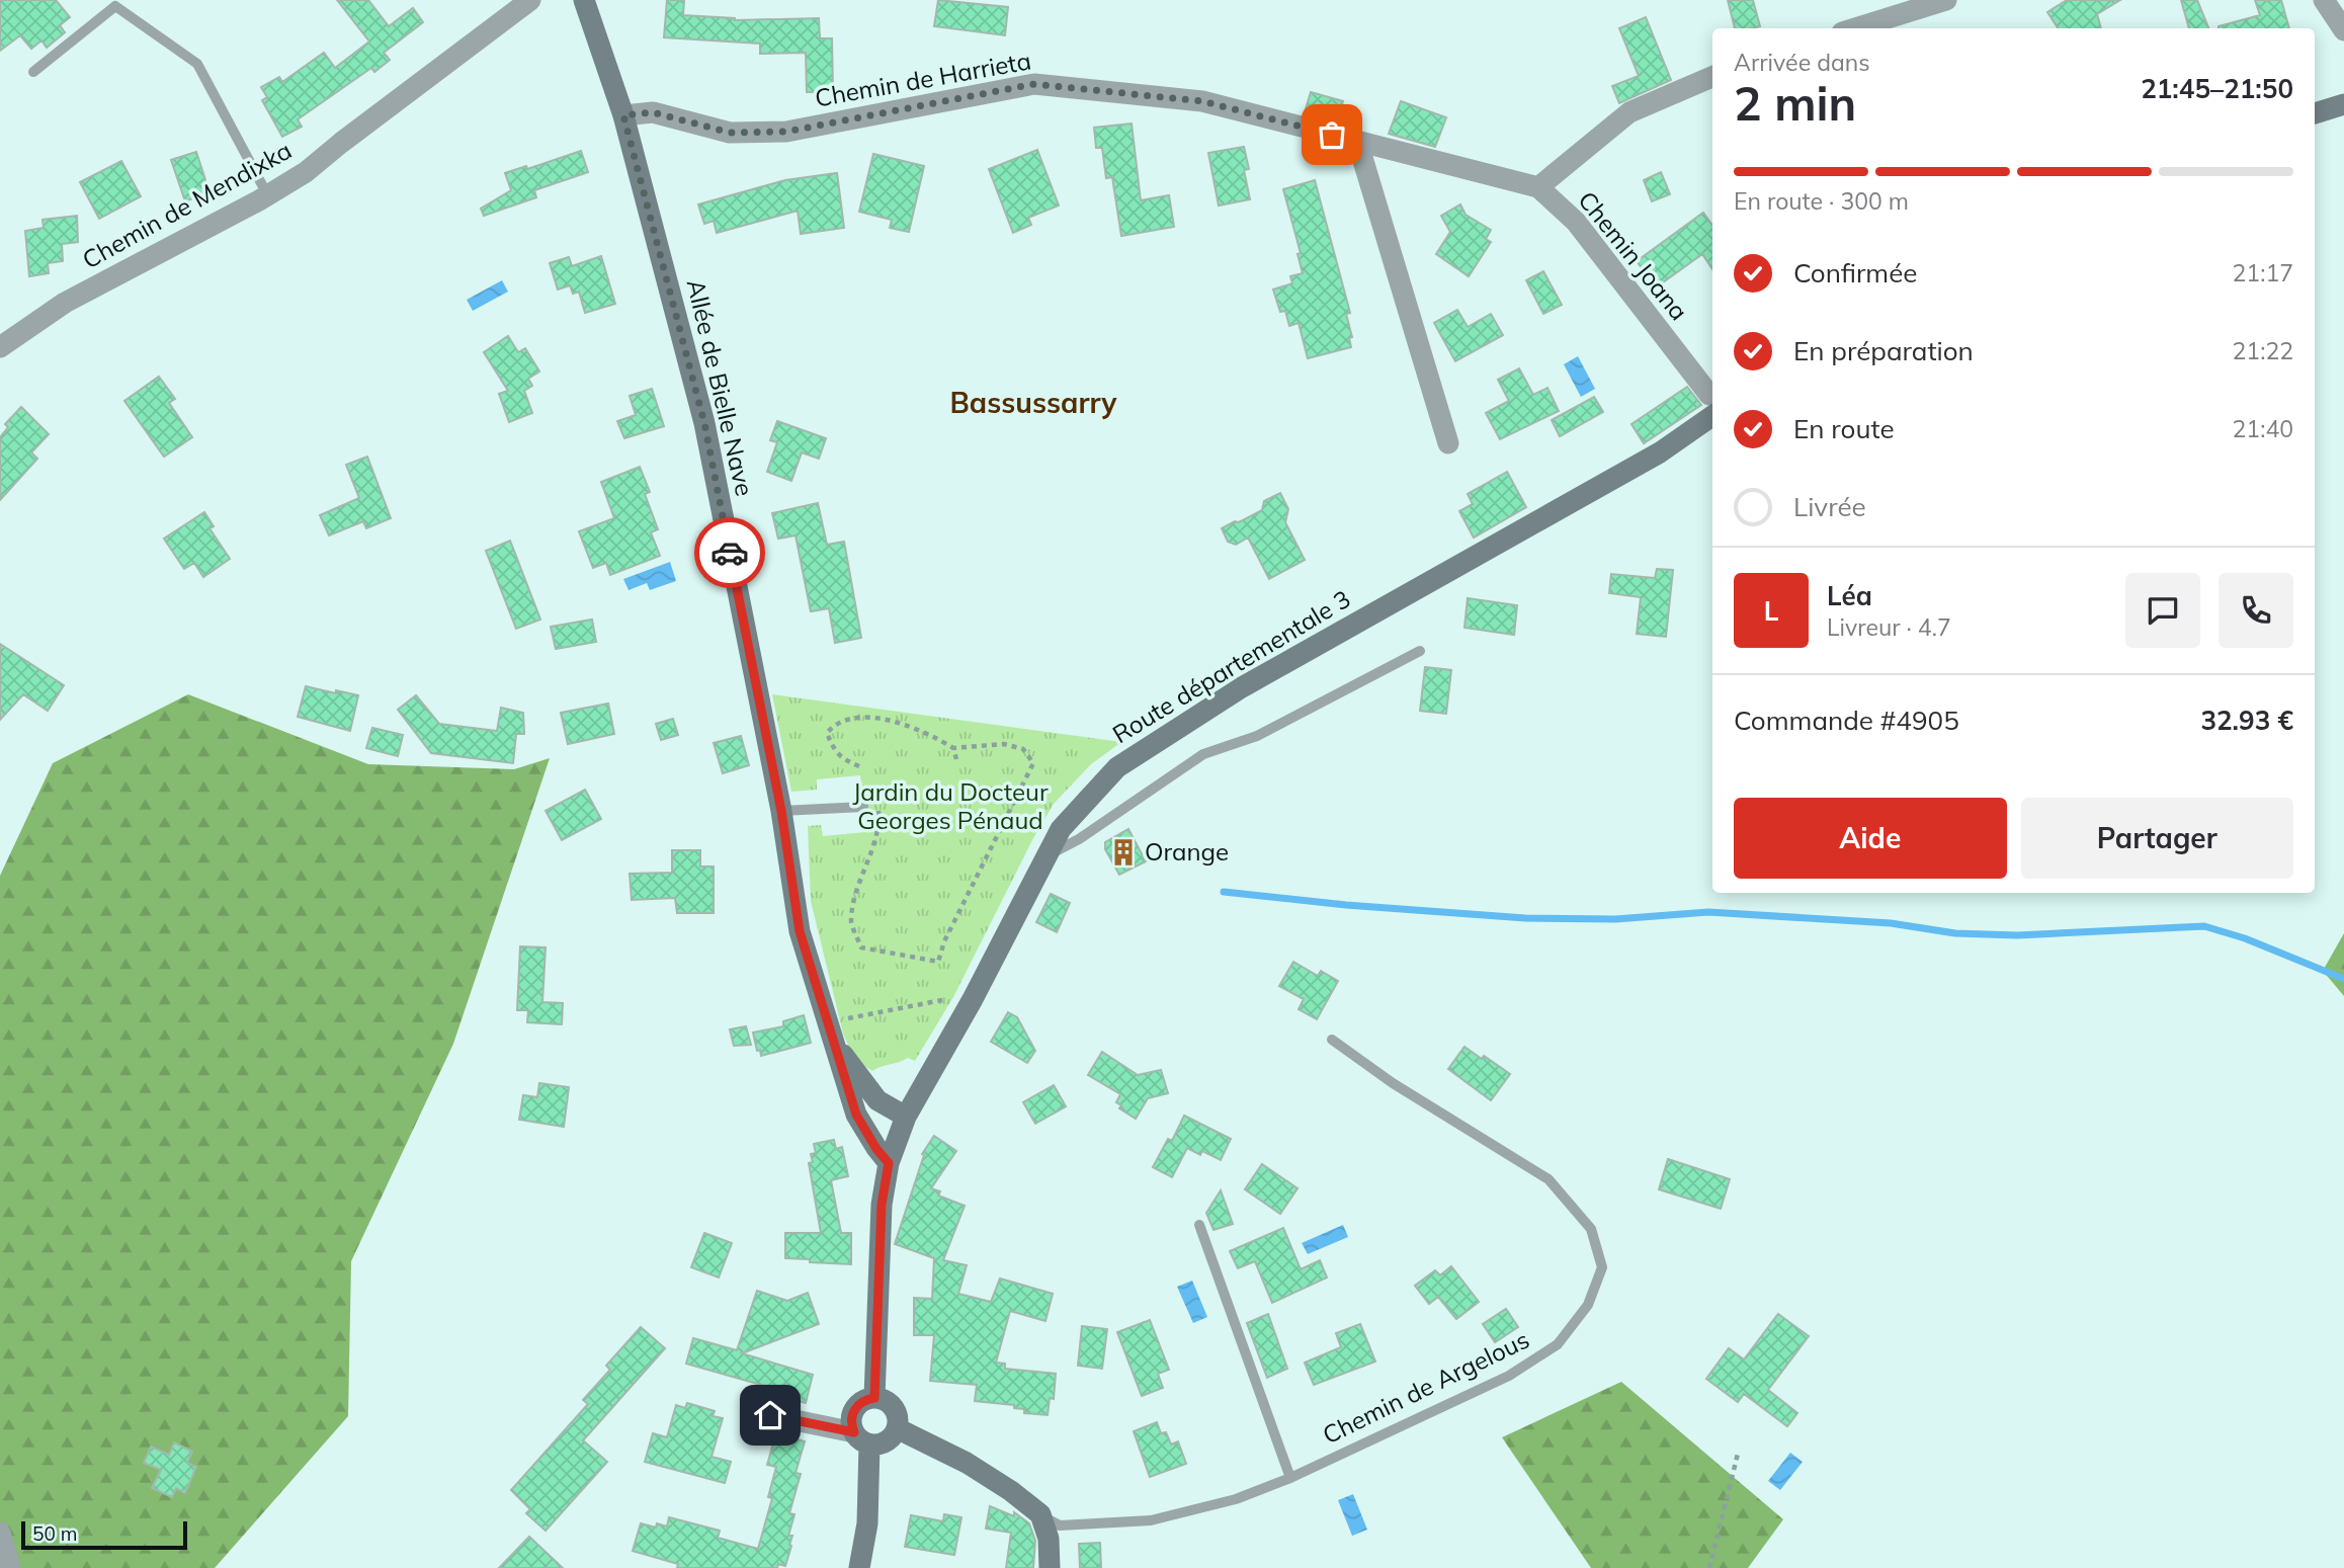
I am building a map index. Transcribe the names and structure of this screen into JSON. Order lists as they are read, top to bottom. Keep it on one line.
{"streets":{"main road":["Allée de Bielle Nave","Route départementale 3"],"street":["Chemin de Harrieta","Chemin de Mendixka","Chemin Joana"],"lane":["Chemin de Argelous"]},"crossings":[["Chemin de Harrieta","Chemin Joana"],["Chemin de Harrieta","Allée de Bielle Nave"],["Chemin Joana","Route départementale 3"],["Allée de Bielle Nave","Route départementale 3"]],"districts":["Bassussarry"],"parks":["Jardin du Docteur Georges Pénaud"],"places":{"building":["Orange"]},"scale_bar":"50 m","page":{"heading":["2 min","Arrivée dans","21:45–21:50"],"panel":["Léa","Livreur · 4.7","Commande #4905","32.93 €"],"bar":"En route · 300 m","list":[["Confirmée","21:17"],["En préparation","21:22"],["En route","21:40"],"Livrée"],"round":"L","buttons":["Aide","Partager"],"scale":"50 m"}}
